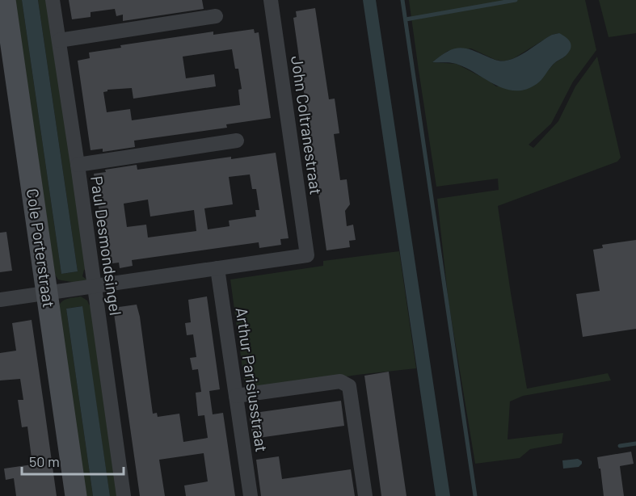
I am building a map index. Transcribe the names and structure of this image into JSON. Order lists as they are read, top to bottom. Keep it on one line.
{"streets":{"street":["John Coltranestraat","Paul Desmondsingel","Cole Porterstraat","Arthur Parisiusstraat"]},"crossings":[["John Coltranestraat","Arthur Parisiusstraat"]],"scale_bar":"50 m"}
